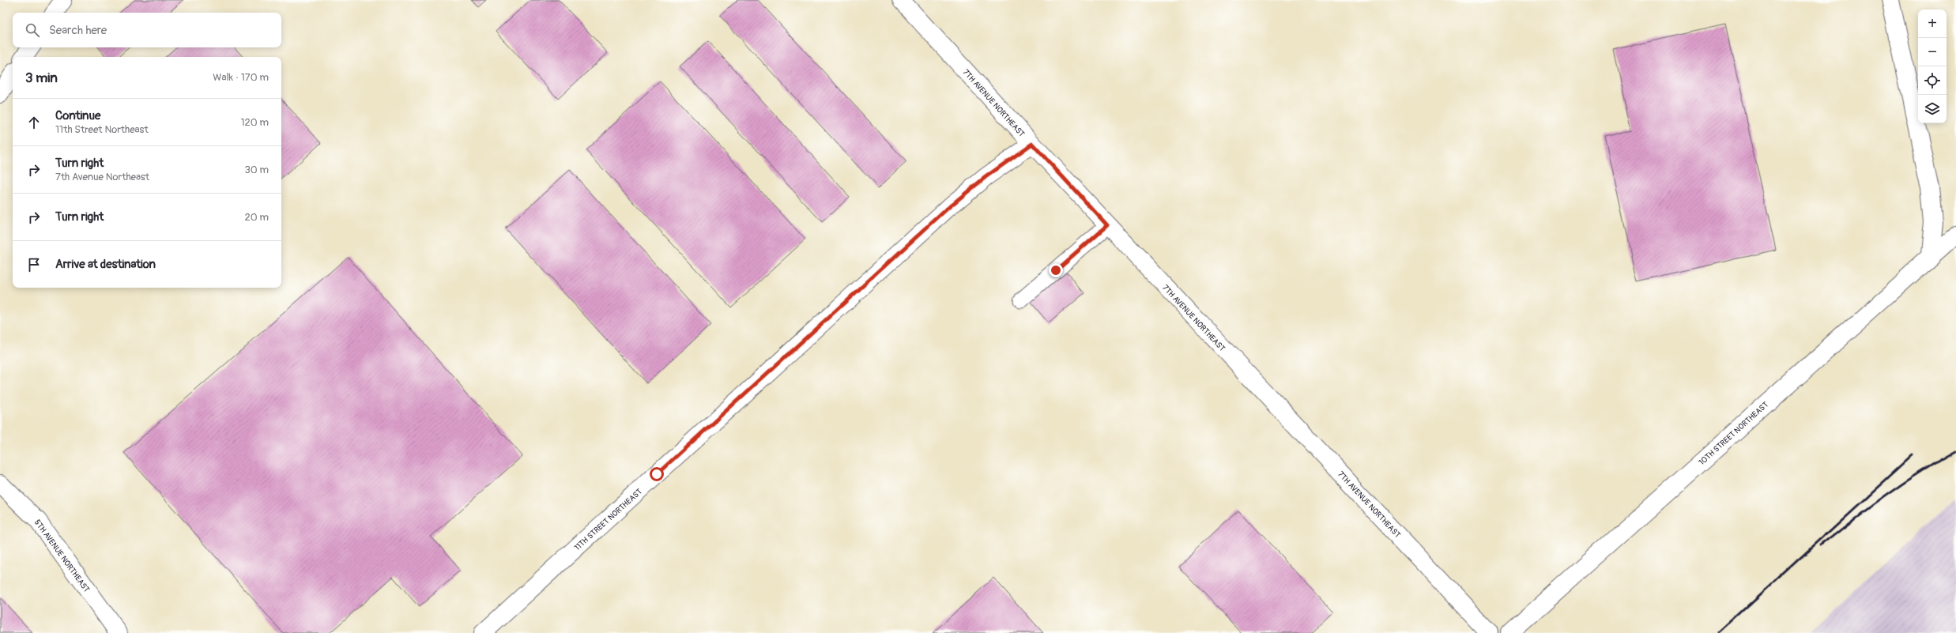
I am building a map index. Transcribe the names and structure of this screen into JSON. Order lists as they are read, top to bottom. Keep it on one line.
{"streets":{"street":["7TH AVENUE NORTHEAST","10TH STREET NORTHEAST","11TH STREET NORTHEAST","5TH AVENUE NORTHEAST"]},"crossings":[["7TH AVENUE NORTHEAST","11TH STREET NORTHEAST"]],"page":{"map_buttons":["+","−"],"search":"Search here","heading":["3 min","Walk · 170 m"],"list":[["Continue","11th Street Northeast","120 m"],["Turn right","7th Avenue Northeast","30 m"],["Turn right","20 m"],"Arrive at destination"]}}
